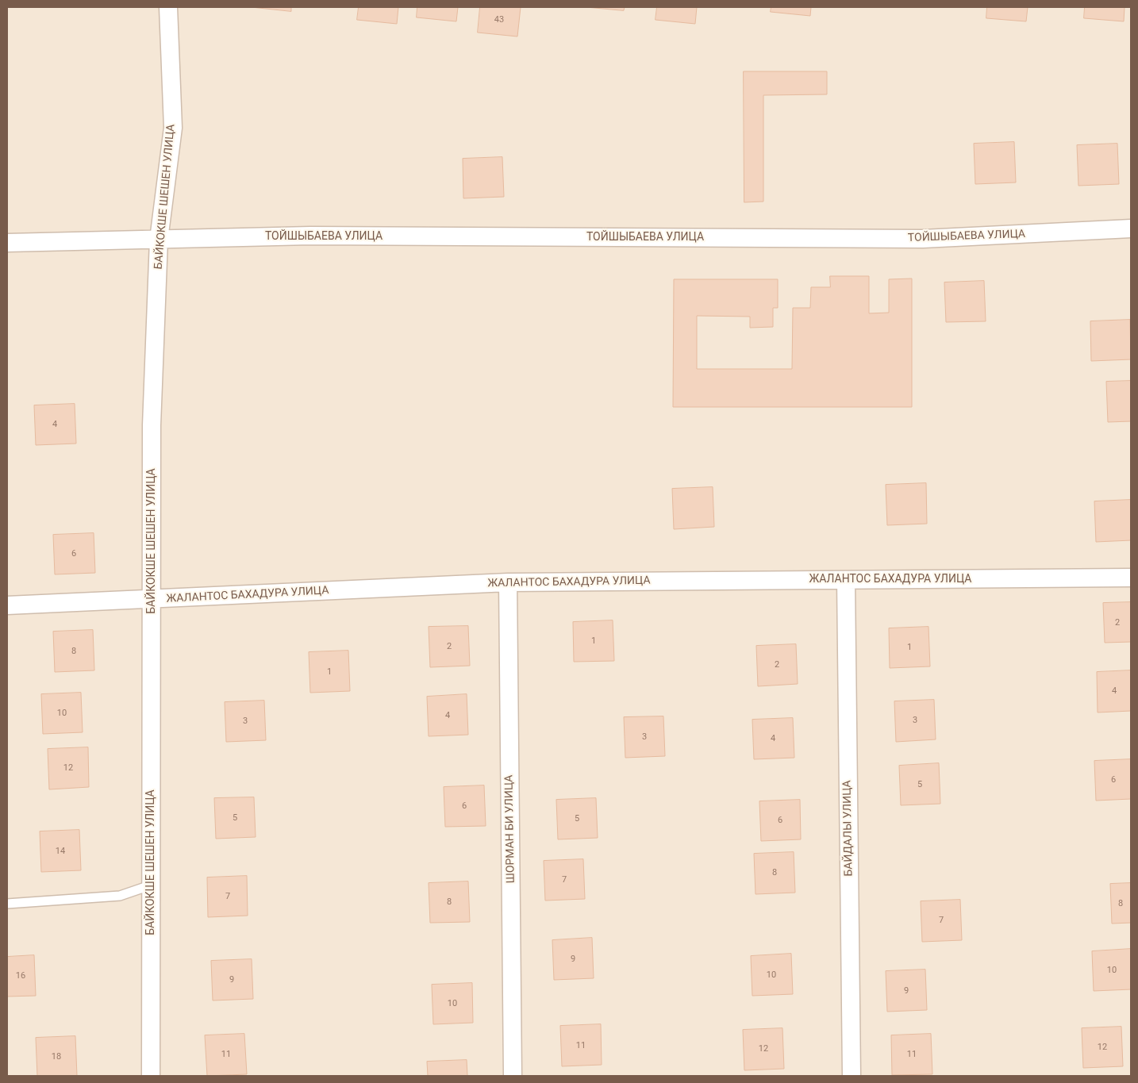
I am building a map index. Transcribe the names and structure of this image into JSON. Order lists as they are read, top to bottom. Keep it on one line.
{"streets":{"street":["БАЙКОКШЕ ШЕШЕН УЛИЦА","ТОЙШЫБАЕВА УЛИЦА","ЖАЛАНТОС БАХАДУРА УЛИЦА","БАЙДАЛЫ УЛИЦА","ШОРМАН БИ УЛИЦА"]},"crossings":[["БАЙКОКШЕ ШЕШЕН УЛИЦА","ТОЙШЫБАЕВА УЛИЦА"],["БАЙКОКШЕ ШЕШЕН УЛИЦА","ЖАЛАНТОС БАХАДУРА УЛИЦА"],["ЖАЛАНТОС БАХАДУРА УЛИЦА","БАЙДАЛЫ УЛИЦА"],["ЖАЛАНТОС БАХАДУРА УЛИЦА","ШОРМАН БИ УЛИЦА"]],"house_numbers":["43","4","6","2","1","2","1","8","2","1","4","10","4","3","3","3","4","12","6","5","6","5","5","6","14","8","7","7","8","8","7","9","10","10","16","9","9","10","11","12","12","11","11","18"]}
